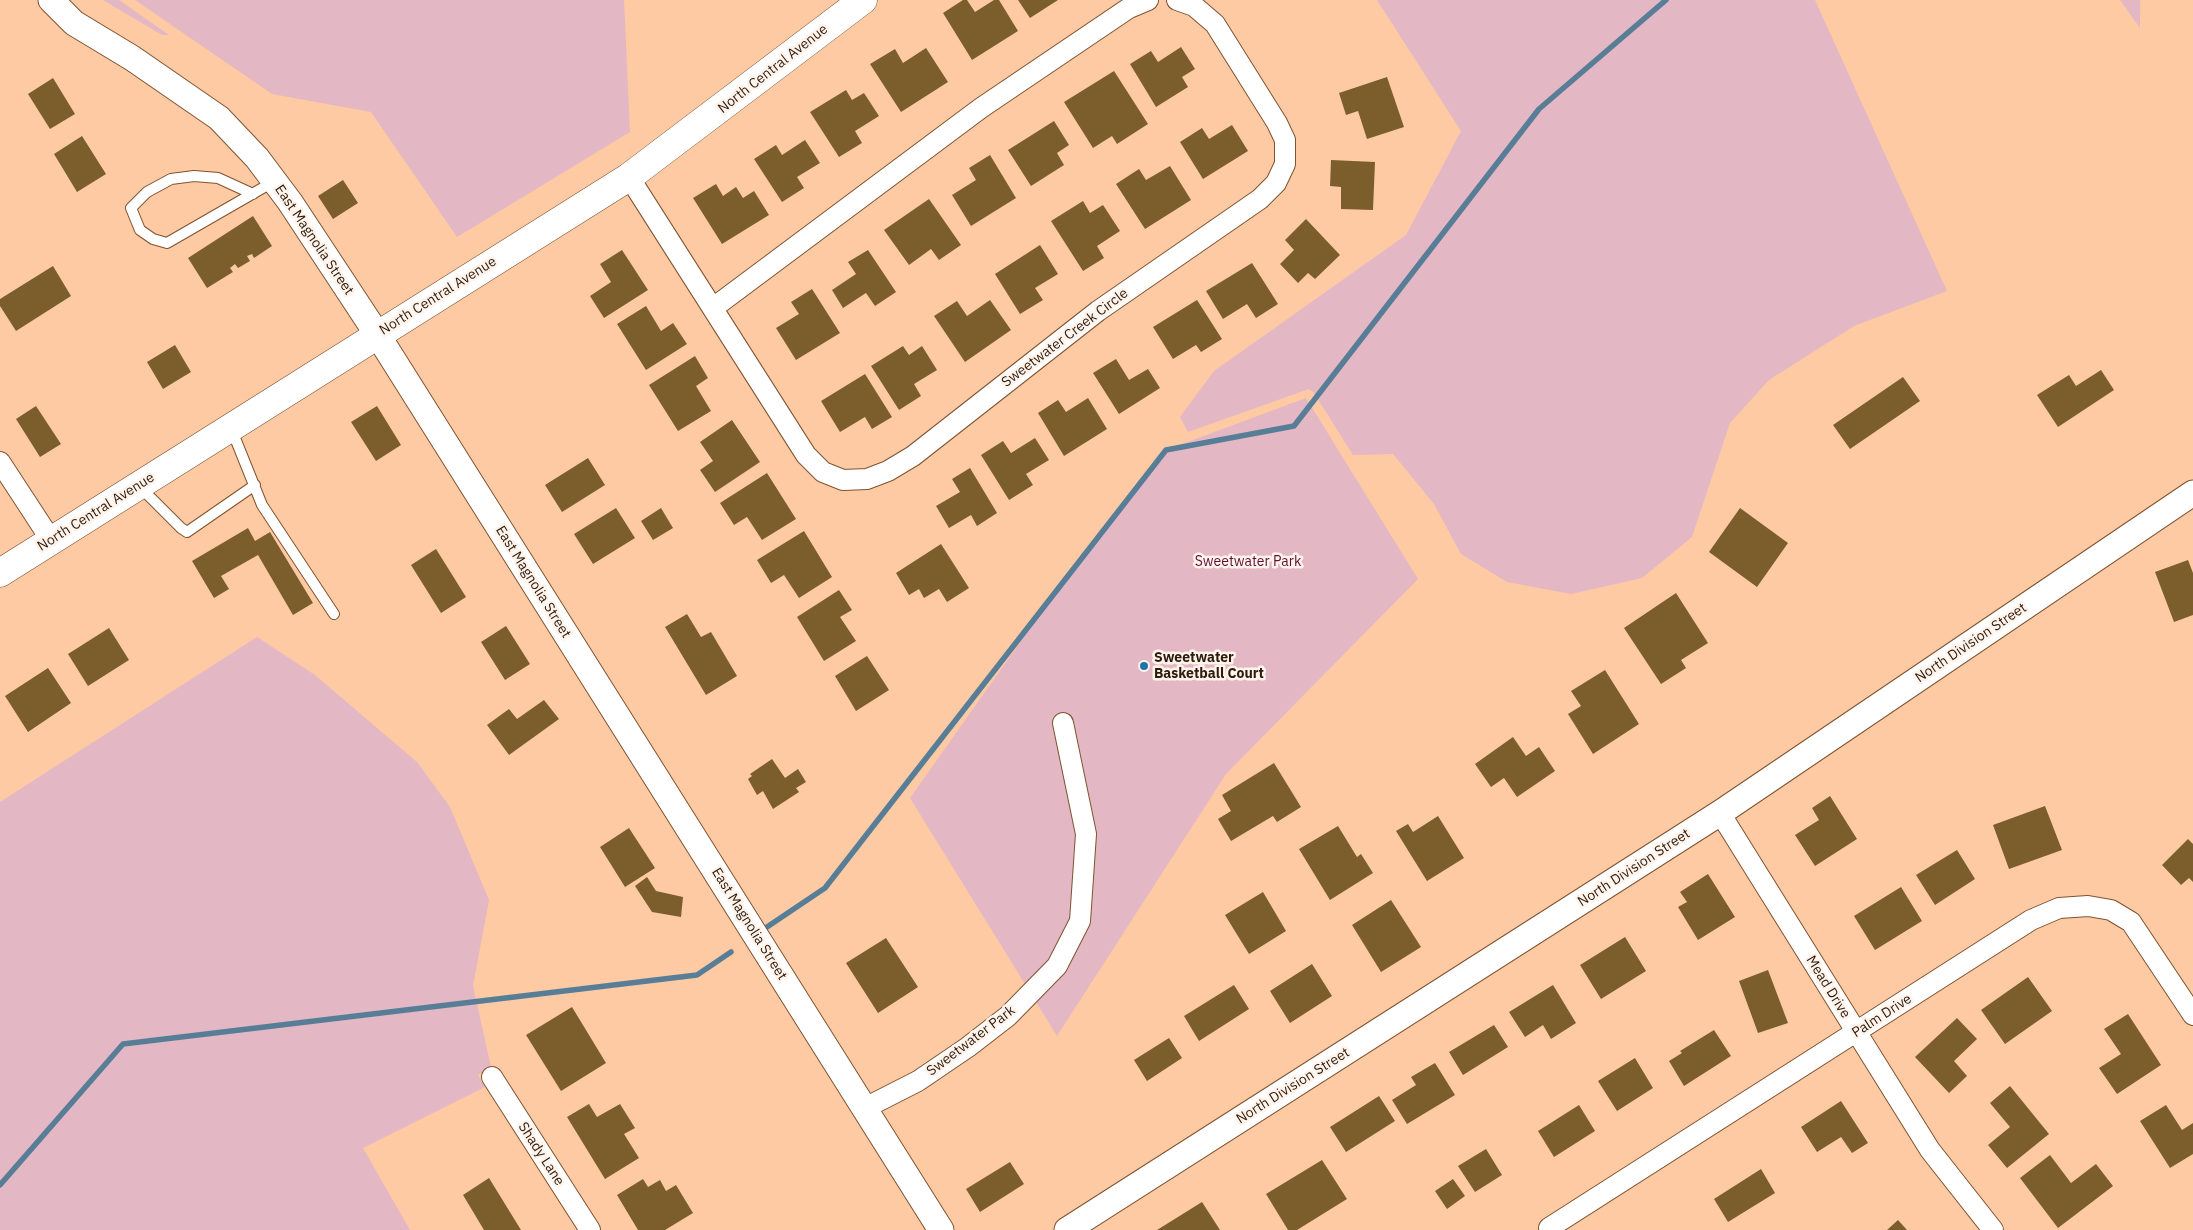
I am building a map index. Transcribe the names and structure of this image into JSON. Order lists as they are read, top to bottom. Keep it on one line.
{"streets":{"main road":["North Central Avenue"],"street":["East Magnolia Street","Sweetwater Creek Circle","North Division Street","Mead Drive","Palm Drive","Sweetwater Park","Shady Lane"]},"crossings":[["North Central Avenue","East Magnolia Street"],["North Central Avenue","Sweetwater Creek Circle"],["East Magnolia Street","Sweetwater Park"],["North Division Street","Mead Drive"],["Mead Drive","Palm Drive"]],"parks":["Sweetwater Park"],"places":["Sweetwater Basketball Court"]}
